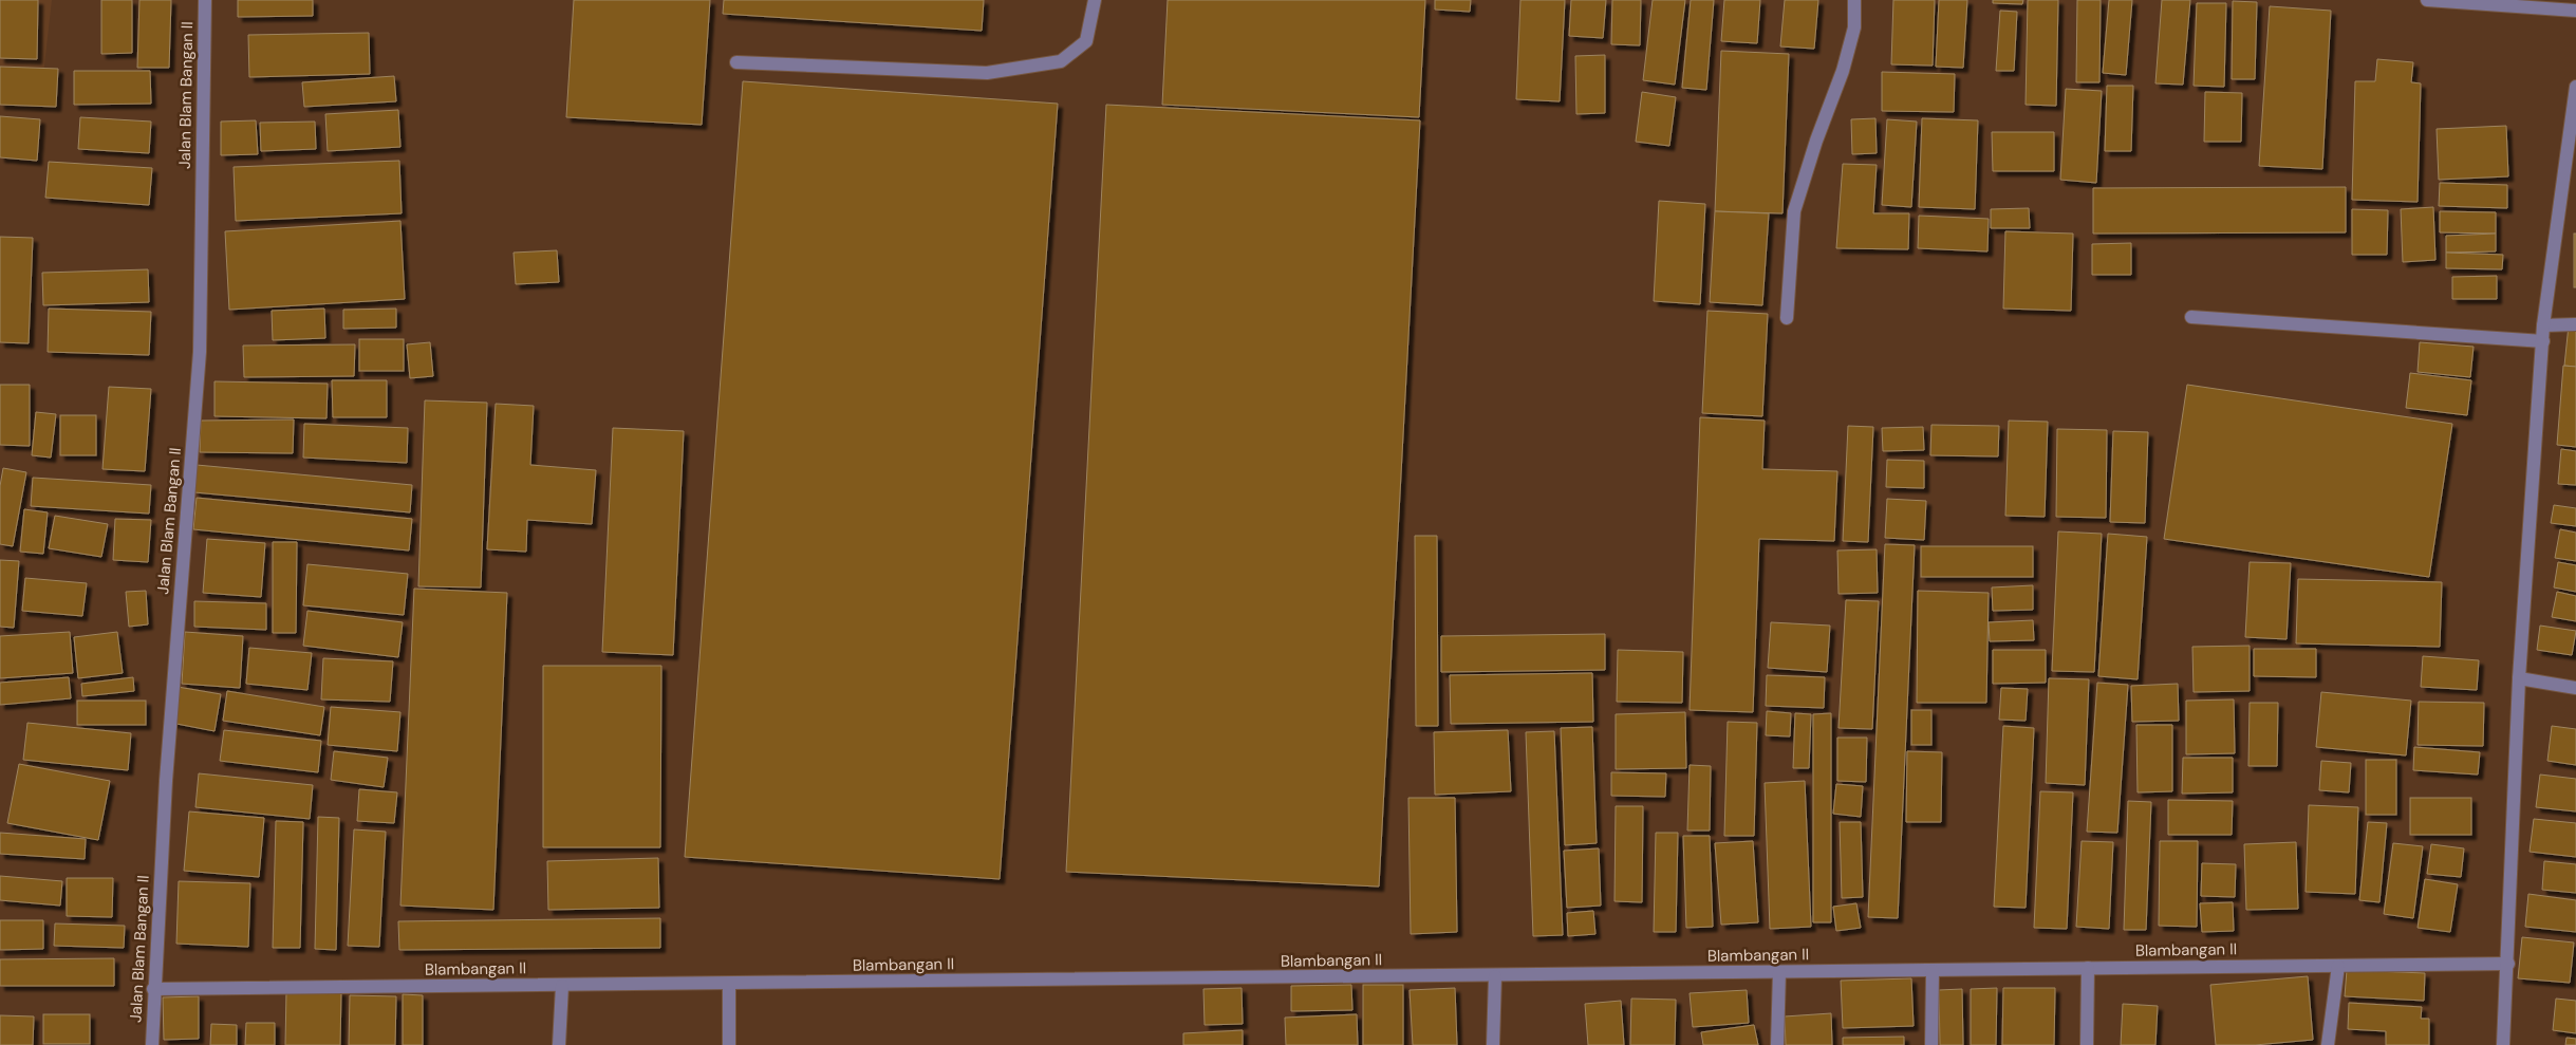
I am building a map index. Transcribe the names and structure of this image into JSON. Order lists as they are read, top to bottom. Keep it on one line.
{"streets":{"street":["Jalan Blam Bangan II","Blambangan II"]},"crossings":[["Jalan Blam Bangan II","Blambangan II"]]}
